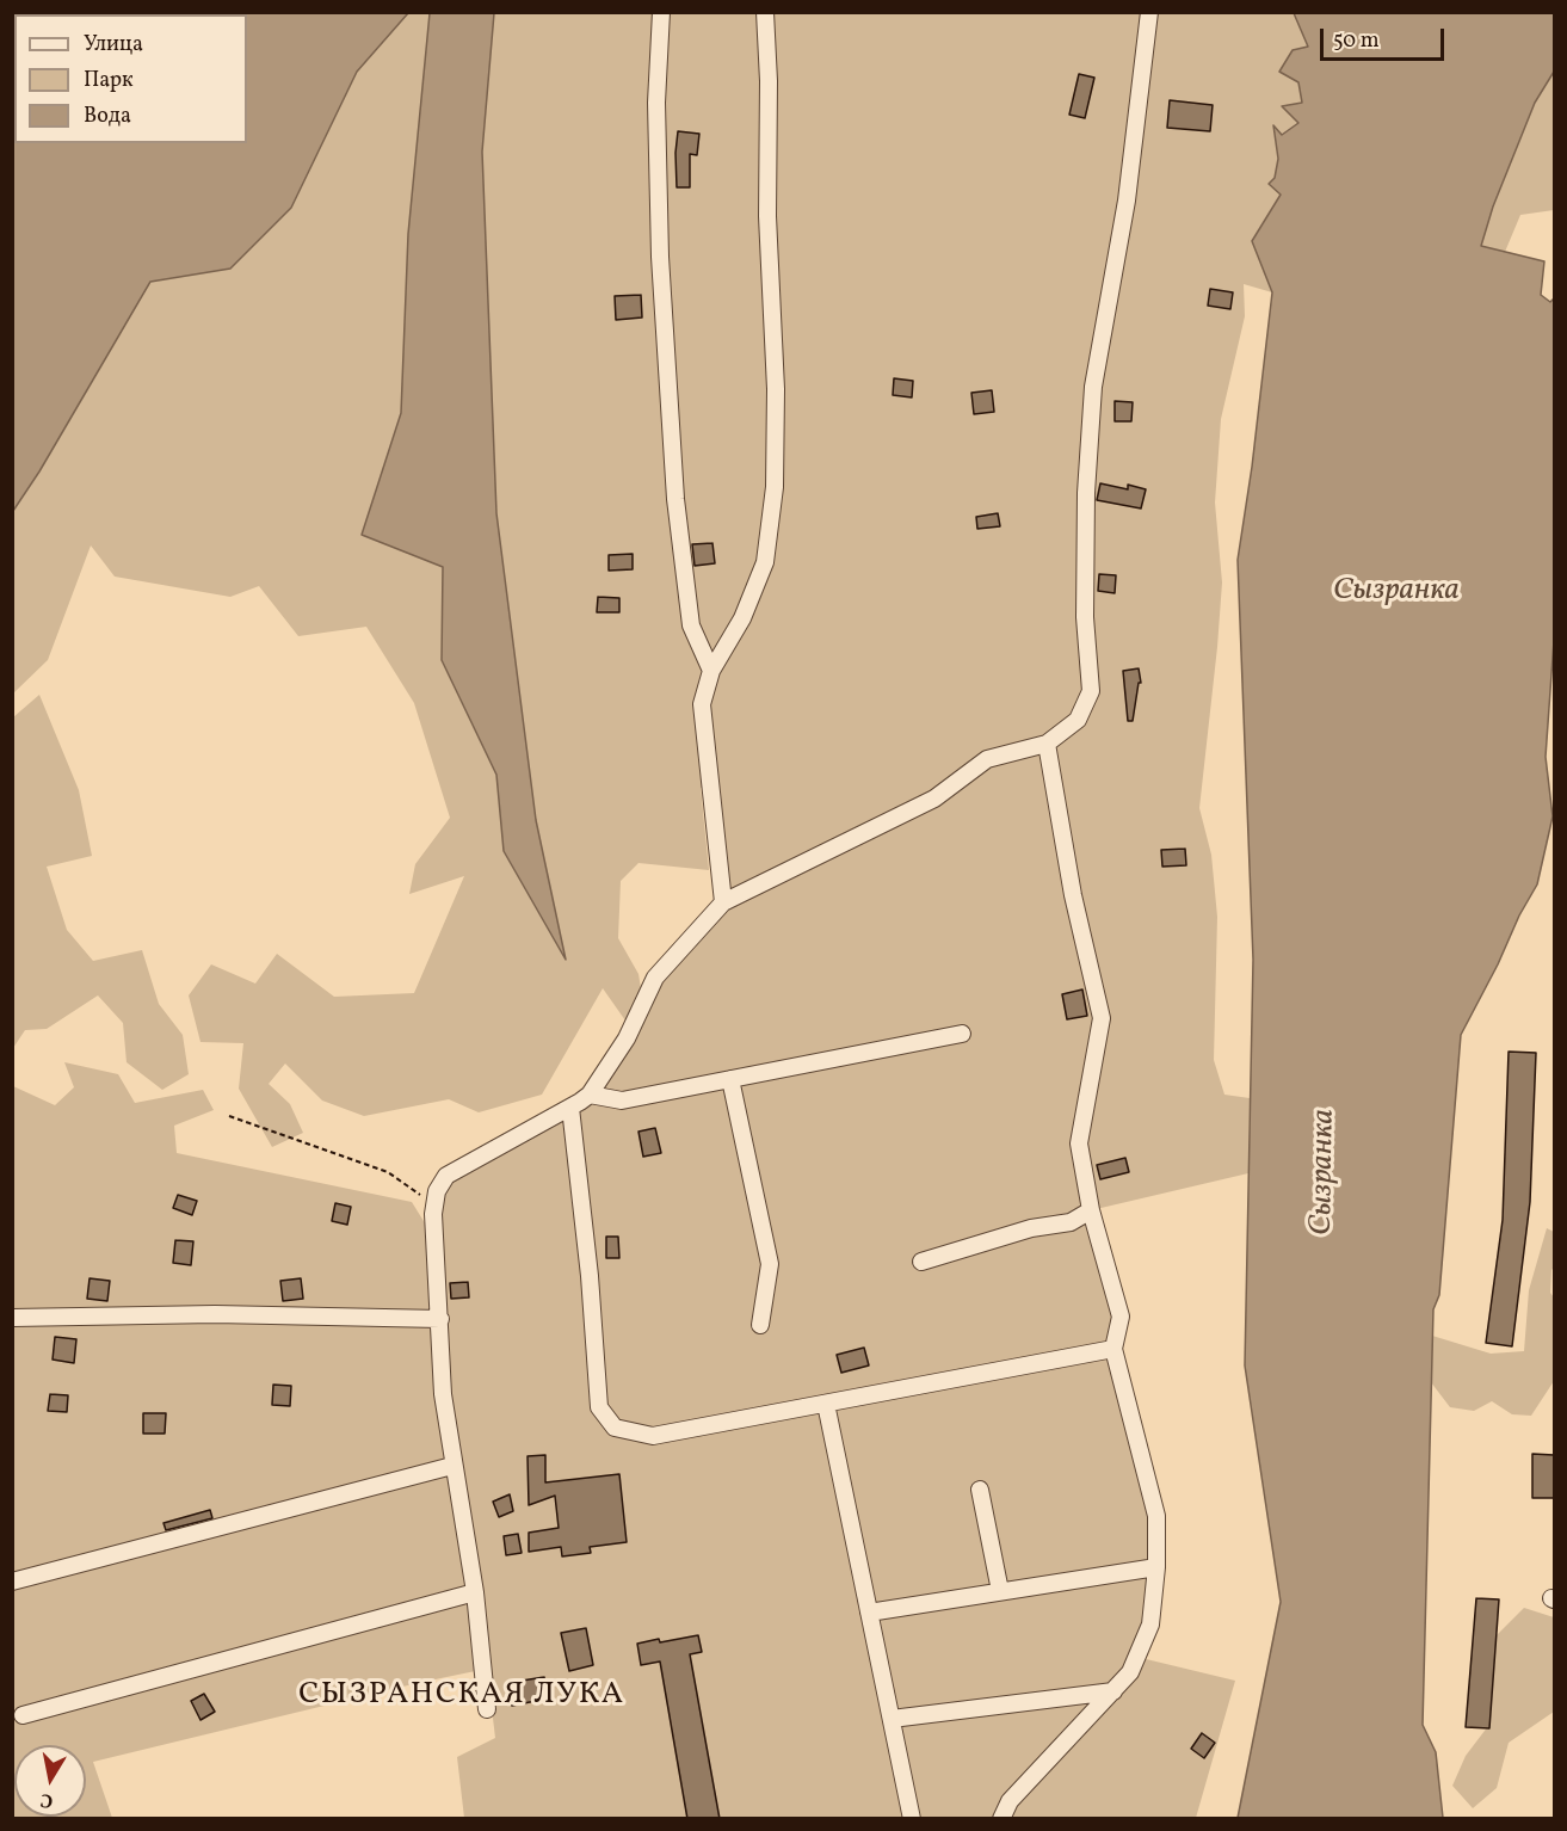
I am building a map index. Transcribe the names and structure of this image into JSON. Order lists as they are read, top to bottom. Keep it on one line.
{"districts":["СЫЗРАНСКАЯ ЛУКА"],"water":["Сызранка"],"legend":["Улица","Парк","Вода"],"scale_bar":"50 m","north":"bottom"}
